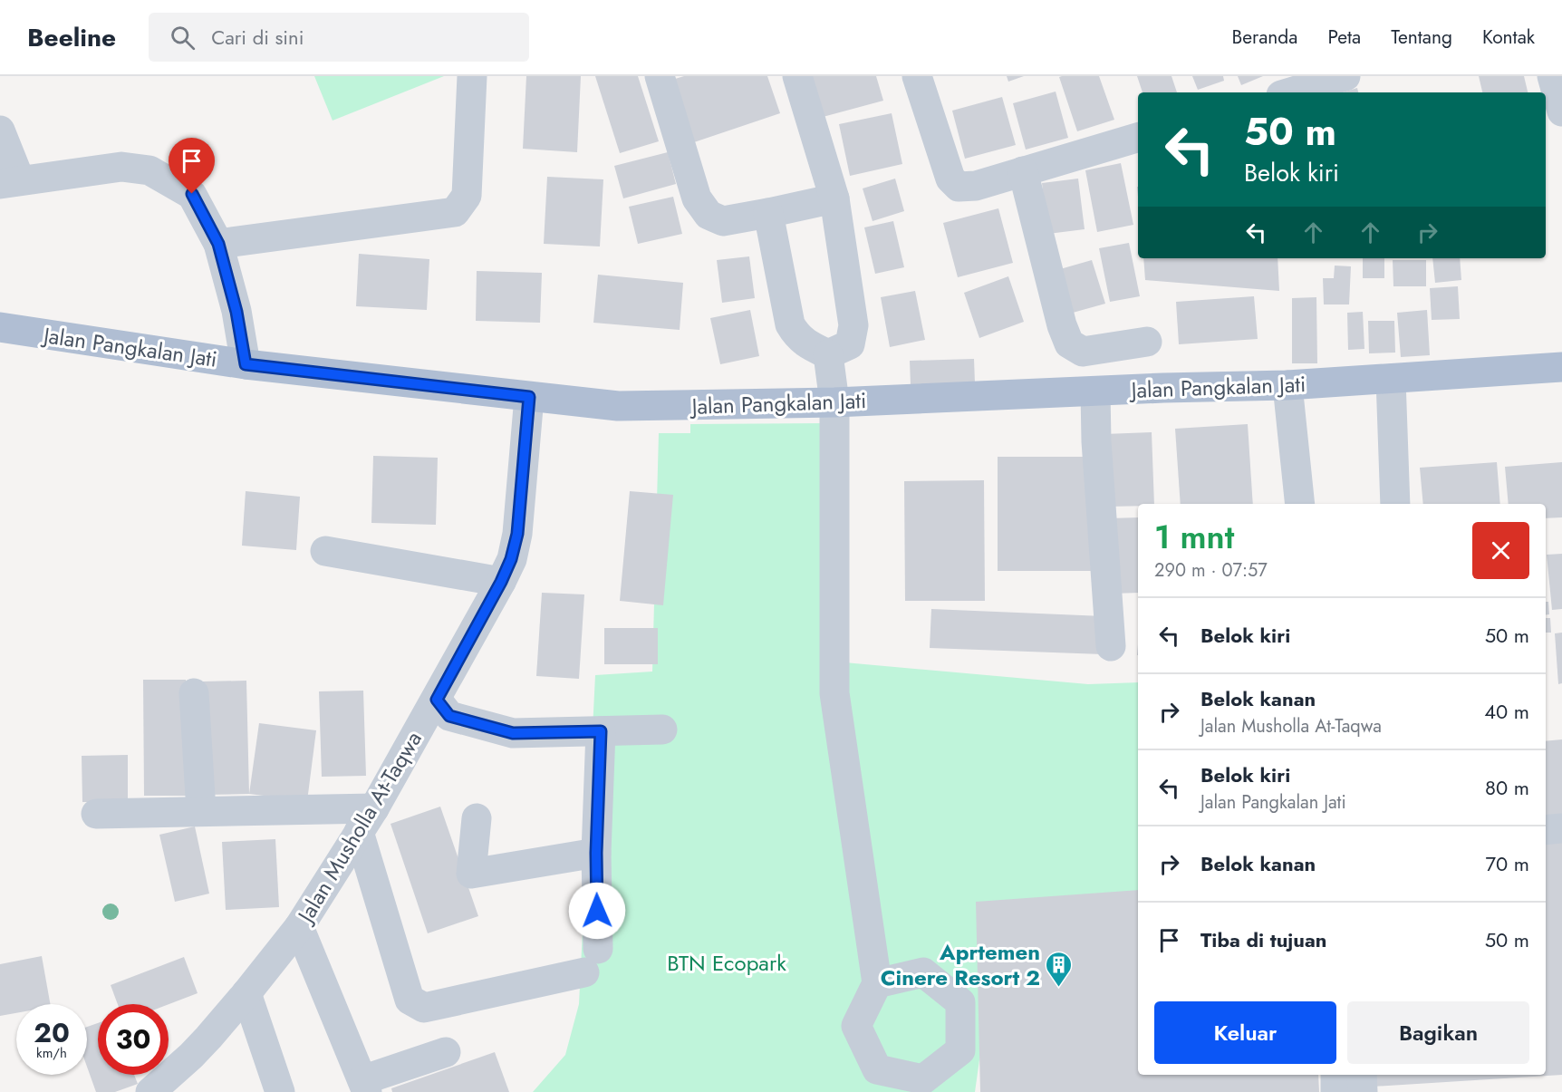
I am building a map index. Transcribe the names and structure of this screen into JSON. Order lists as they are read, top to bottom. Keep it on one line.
{"streets":{"main road":["Jalan Pangkalan Jati"],"street":["Jalan Musholla At-Taqwa"]},"crossings":[["Jalan Pangkalan Jati","Jalan Musholla At-Taqwa"]],"parks":["BTN Ecopark"],"places":{"building":["Aprtemen Cinere Resort 2"]},"page":{"header":"Beeline","search":"Cari di sini","nav":["Beranda","Peta","Tentang","Kontak"],"turn":["50 m","Belok kiri"],"heading":["1 mnt","290 m · 07:57"],"list":[{"name":"Belok kiri","value":"50 m"},{"name":"Belok kanan","note":"Jalan Musholla At-Taqwa","value":"40 m"},{"name":"Belok kiri","note":"Jalan Pangkalan Jati","value":"80 m"},{"name":"Belok kanan","value":"70 m"},{"name":"Tiba di tujuan","value":"50 m"}],"buttons":["Keluar","Bagikan"],"speed":"20 km/h","limit":"30"}}
